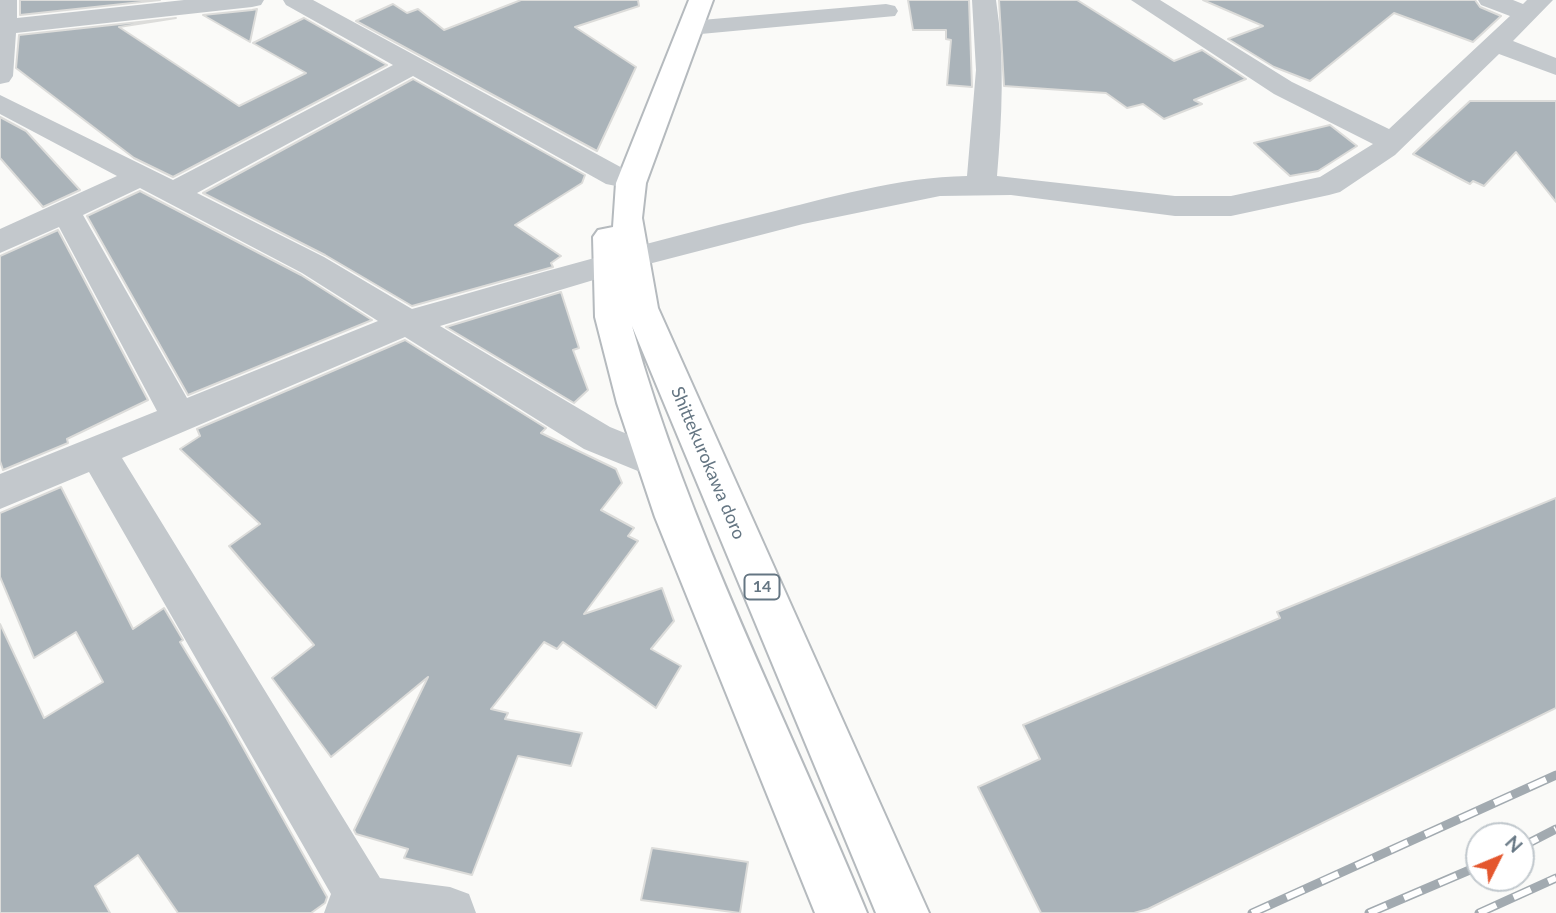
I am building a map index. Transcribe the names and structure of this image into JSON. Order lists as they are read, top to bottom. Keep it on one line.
{"streets":{"main road":["Shittekurokawa doro","14"]},"north":"top right"}
